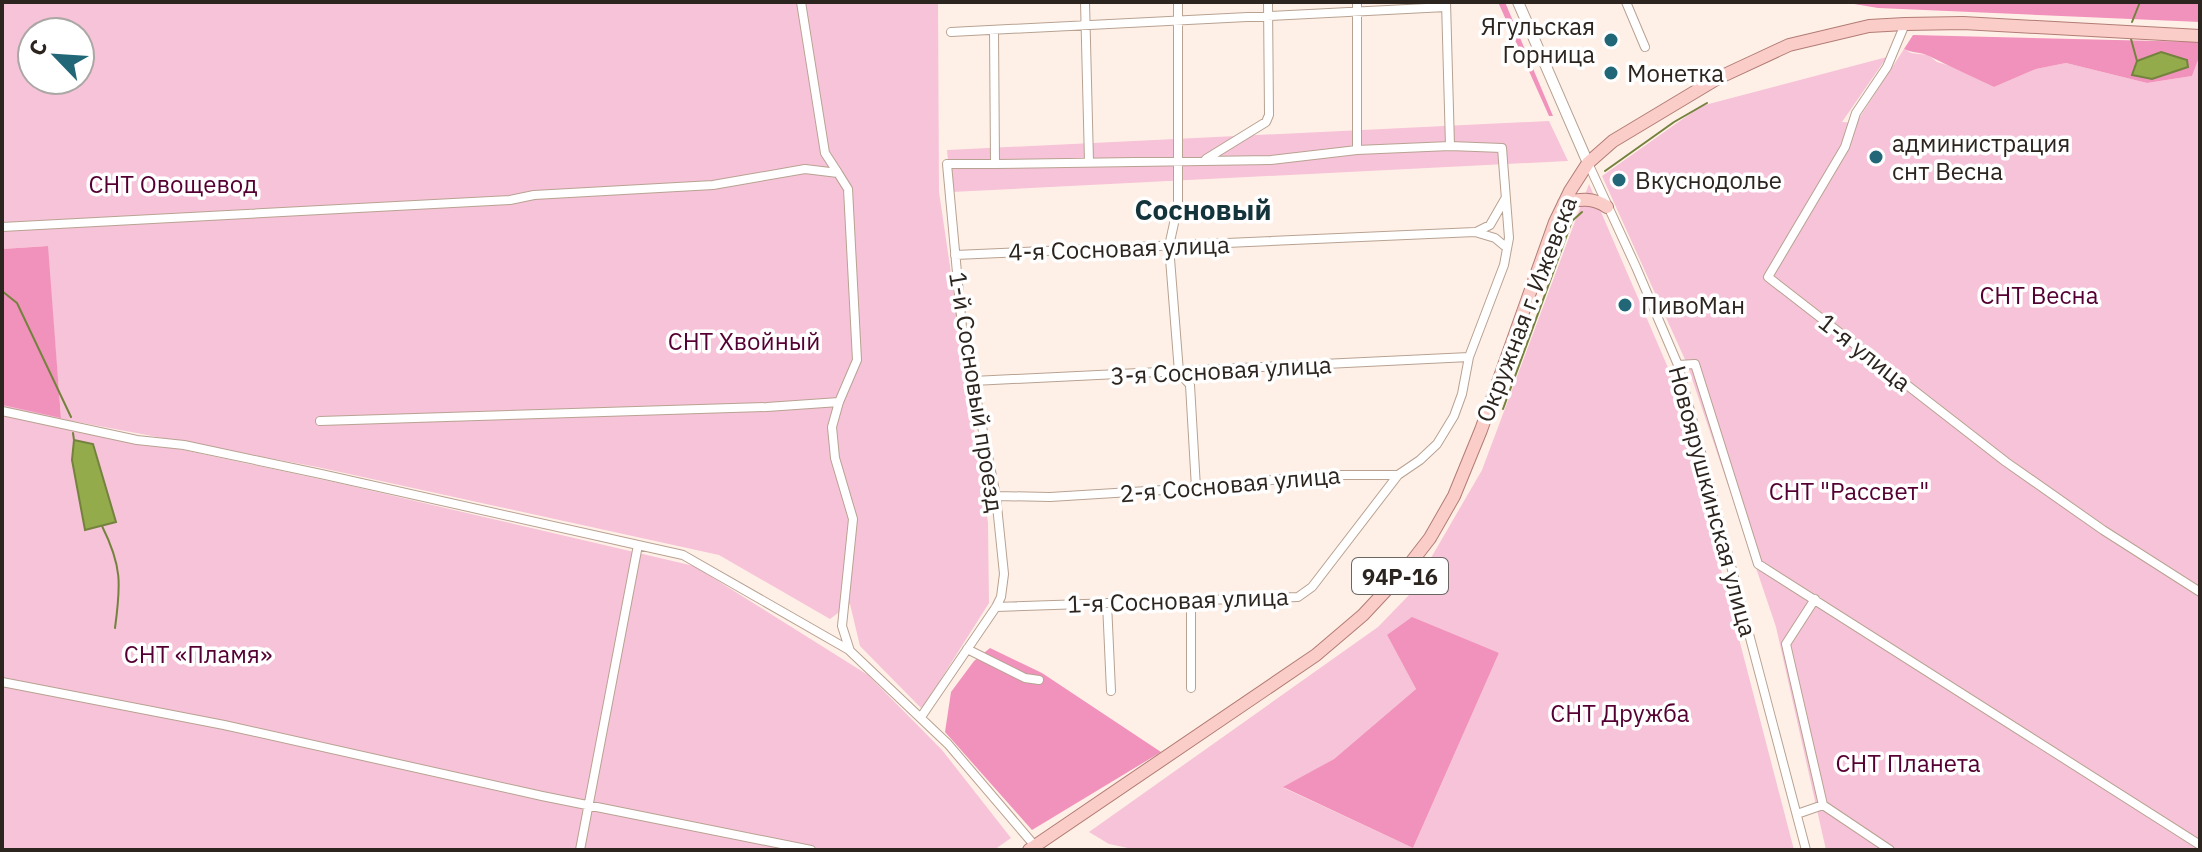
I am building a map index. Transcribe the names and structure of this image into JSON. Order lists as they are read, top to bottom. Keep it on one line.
{"streets":{"main road":["Окружная г. Ижевска","94Р-16"],"street":["4-я Сосновая улица","1-я улица","3-я Сосновая улица","1-й Сосновый проезд","2-я Сосновая улица","Новоярушкинская улица","1-я Сосновая улица"]},"crossings":[["4-я Сосновая улица","1-й Сосновый проезд"],["Окружная г. Ижевска","1-я улица"],["Окружная г. Ижевска","Новоярушкинская улица"],["3-я Сосновая улица","1-й Сосновый проезд"],["1-й Сосновый проезд","2-я Сосновая улица"],["1-й Сосновый проезд","1-я Сосновая улица"],["2-я Сосновая улица","1-я Сосновая улица"]],"districts":["Сосновый"],"parks":["СНТ Овощевод","СНТ Весна","СНТ Хвойный","СНТ \"Рассвет\"","СНТ «Пламя»","СНТ Дружба","СНТ Планета"],"places":["Ягульская Горница","Монетка","администрация снт Весна","Вкуснодолье","ПивоМан"],"north":"top left"}
